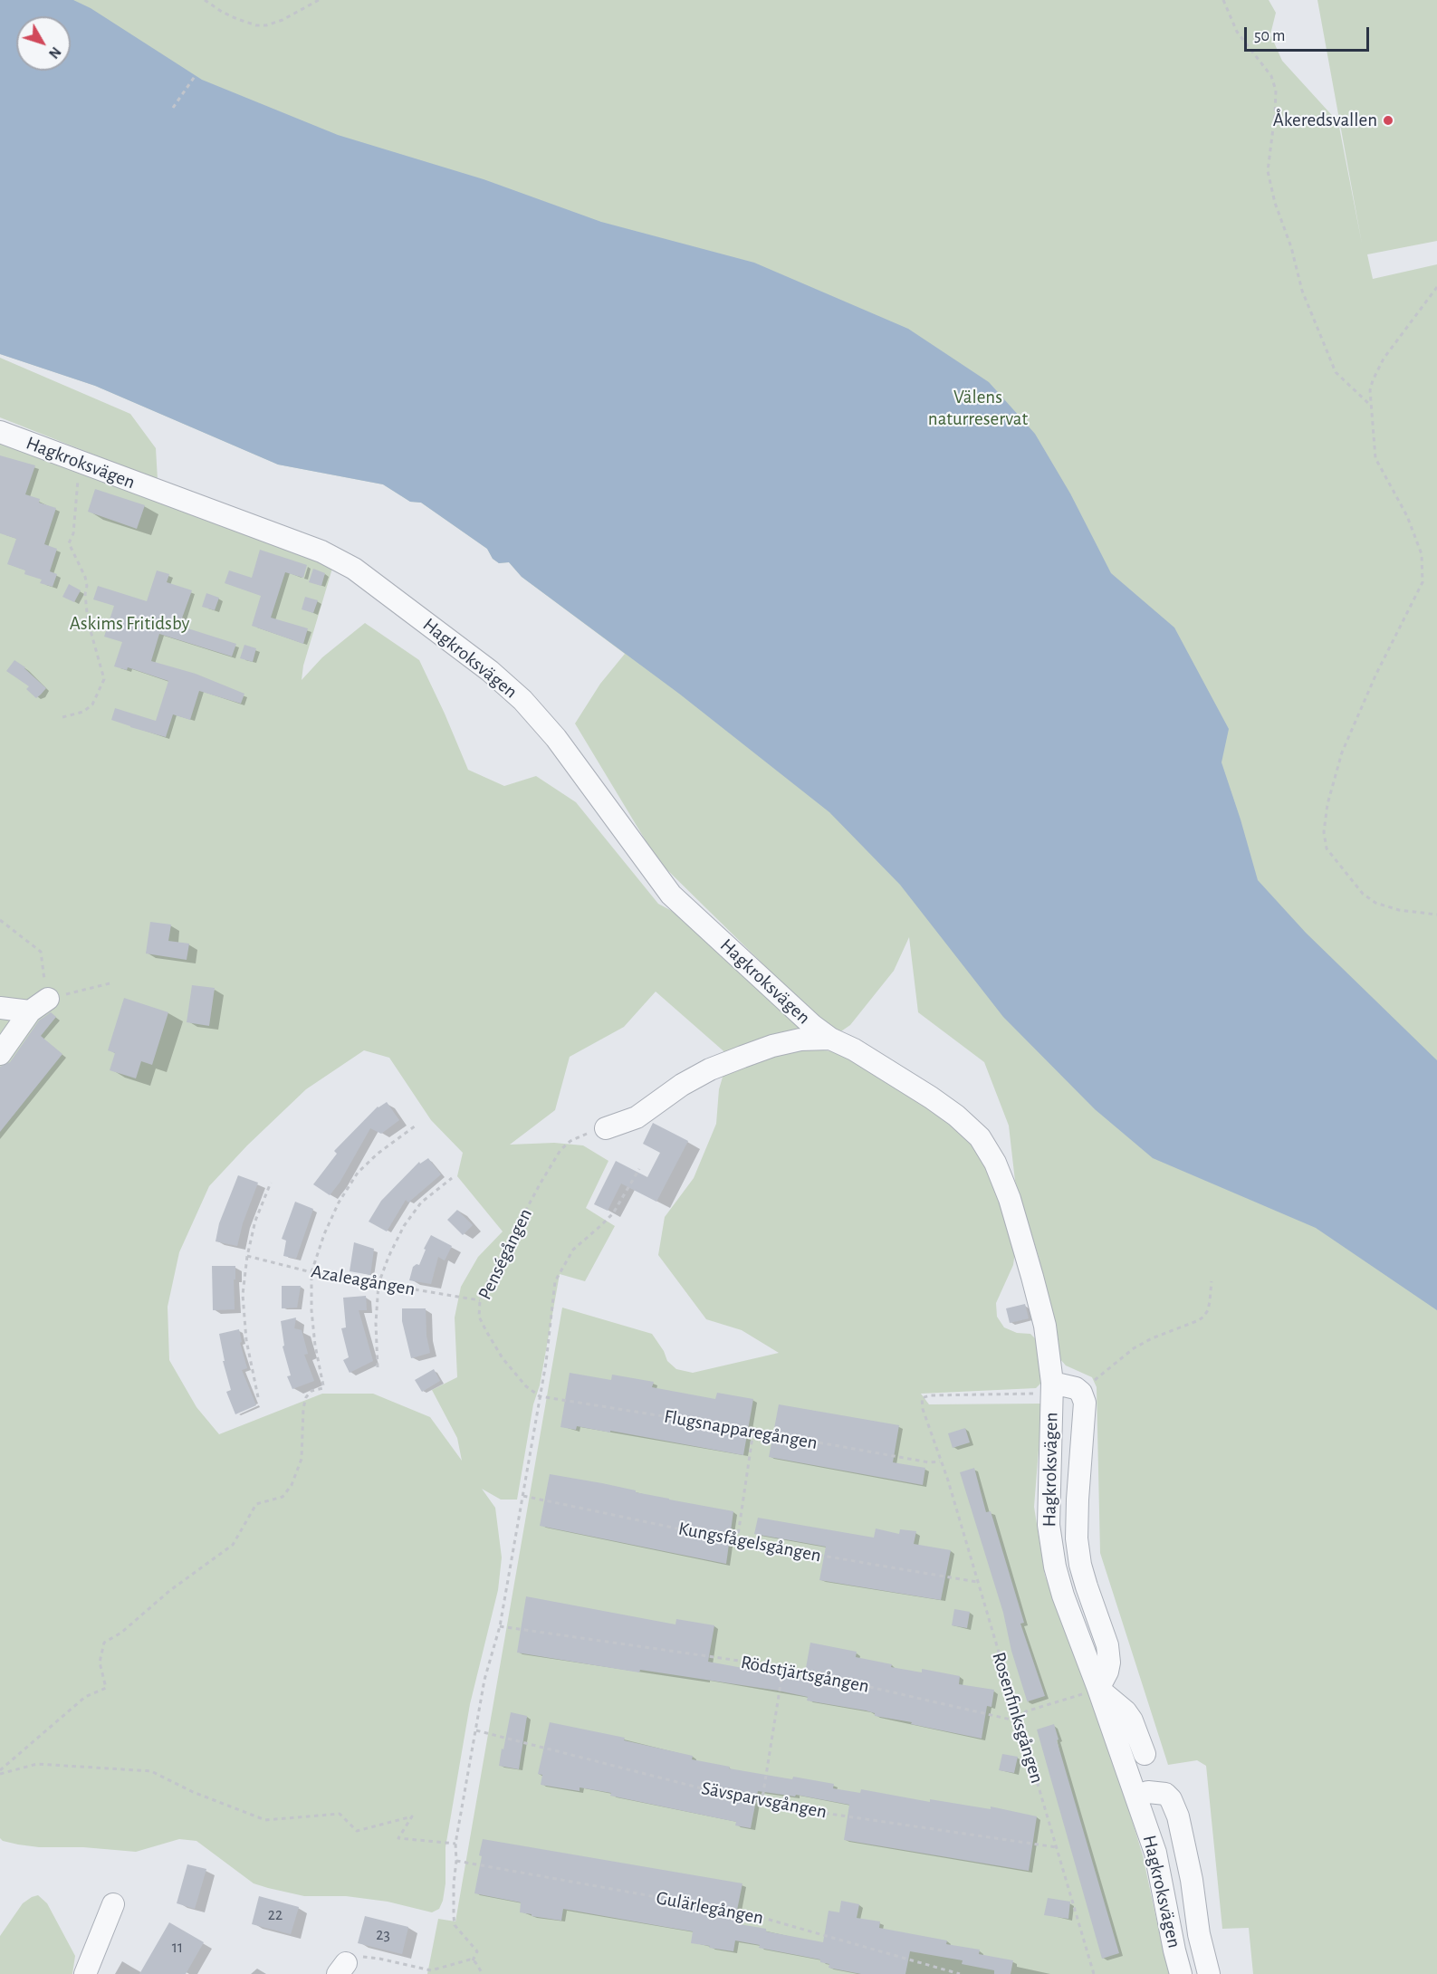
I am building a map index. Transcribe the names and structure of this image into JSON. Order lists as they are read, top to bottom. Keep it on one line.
{"streets":{"street":["Hagkroksvägen"],"path":["Penségången","Azaleagången","Flugsnapparegången","Kungsfågelsgången","Rödstjärtsgången","Rosenfinksgången","Sävsparvsgången","Gulärlegången"]},"crossings":[["Hagkroksvägen","Penségången"],["Hagkroksvägen","Rosenfinksgången"],["Penségången","Azaleagången"],["Penségången","Flugsnapparegången"],["Flugsnapparegången","Rosenfinksgången"],["Kungsfågelsgången","Rosenfinksgången"],["Rödstjärtsgången","Rosenfinksgången"],["Rosenfinksgången","Sävsparvsgången"]],"parks":["Välens naturreservat","Askims Fritidsby"],"places":["Åkeredsvallen"],"house_numbers":["22","23","11"],"scale_bar":"50 m","north":"bottom right"}
